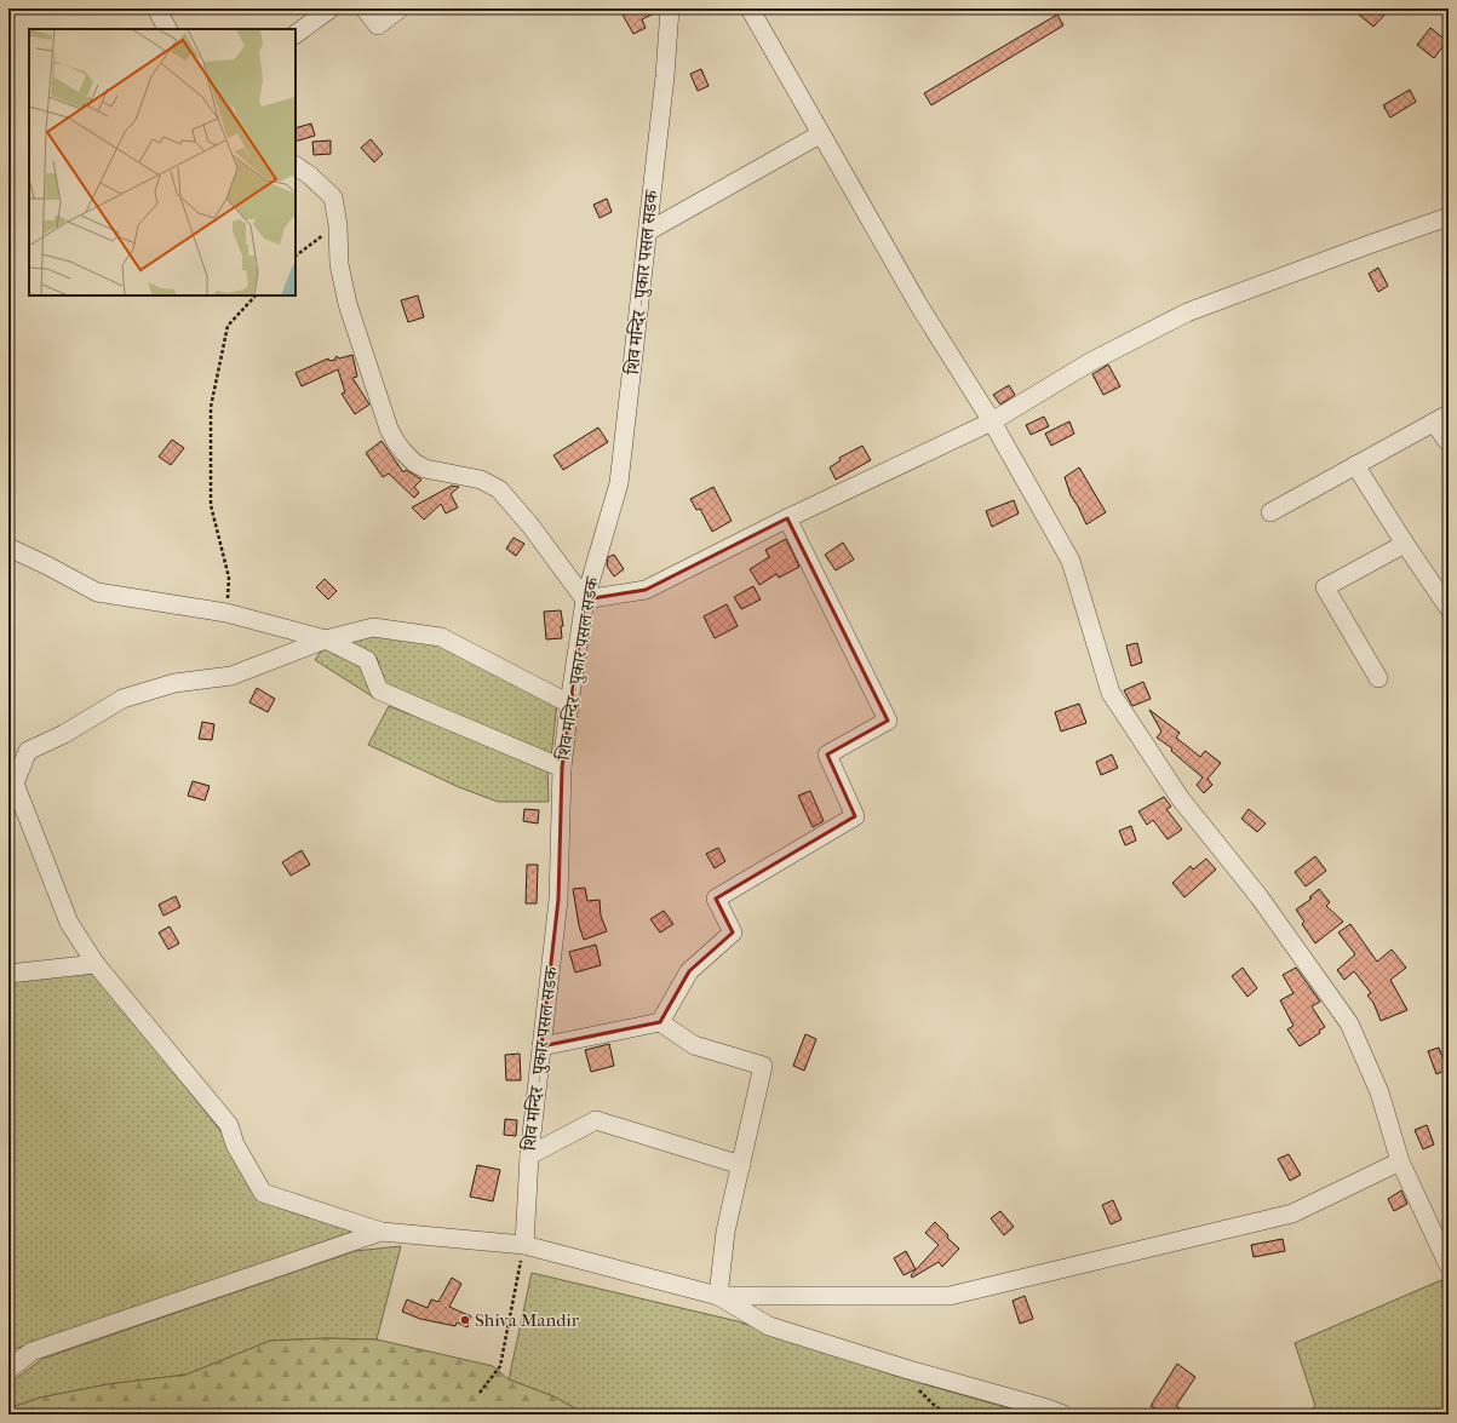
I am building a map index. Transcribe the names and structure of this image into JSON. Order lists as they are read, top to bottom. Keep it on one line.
{"streets":{"street":["शिव मन्दिर - पुकार पसल सडक"]},"places":["Shiva Mandir"]}
